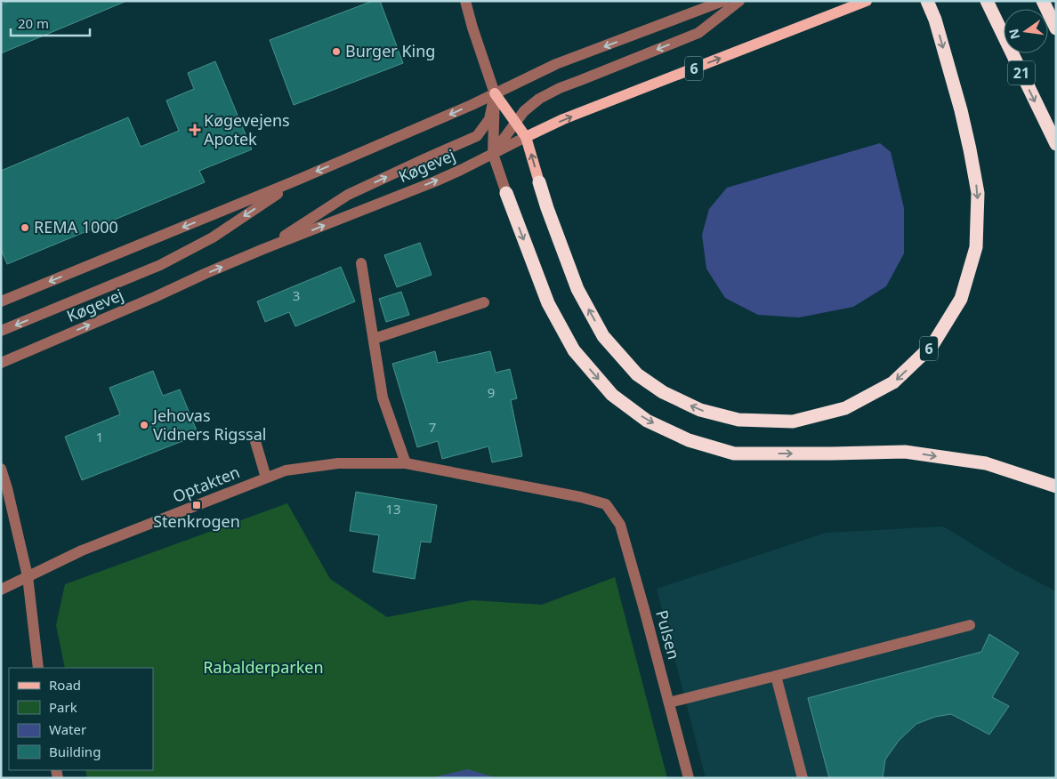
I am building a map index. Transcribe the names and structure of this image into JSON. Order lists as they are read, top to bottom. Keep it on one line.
{"streets":{"highway":["6","21"],"main road":["Køgevej"],"street":["Optakten","Pulsen"]},"crossings":[["6","Køgevej"],["Optakten","Pulsen"]],"one_way":["Køgevej"],"parks":["Rabalderparken"],"places":{"other":["Burger King","REMA 1000","Jehovas Vidners Rigssal"],"health":["Køgevejens Apotek"],"transit":["Stenkrogen"]},"house_numbers":["3","9","7","1","13"],"legend":["Road","Park","Water","Building"],"scale_bar":"20 m","north":"left"}
